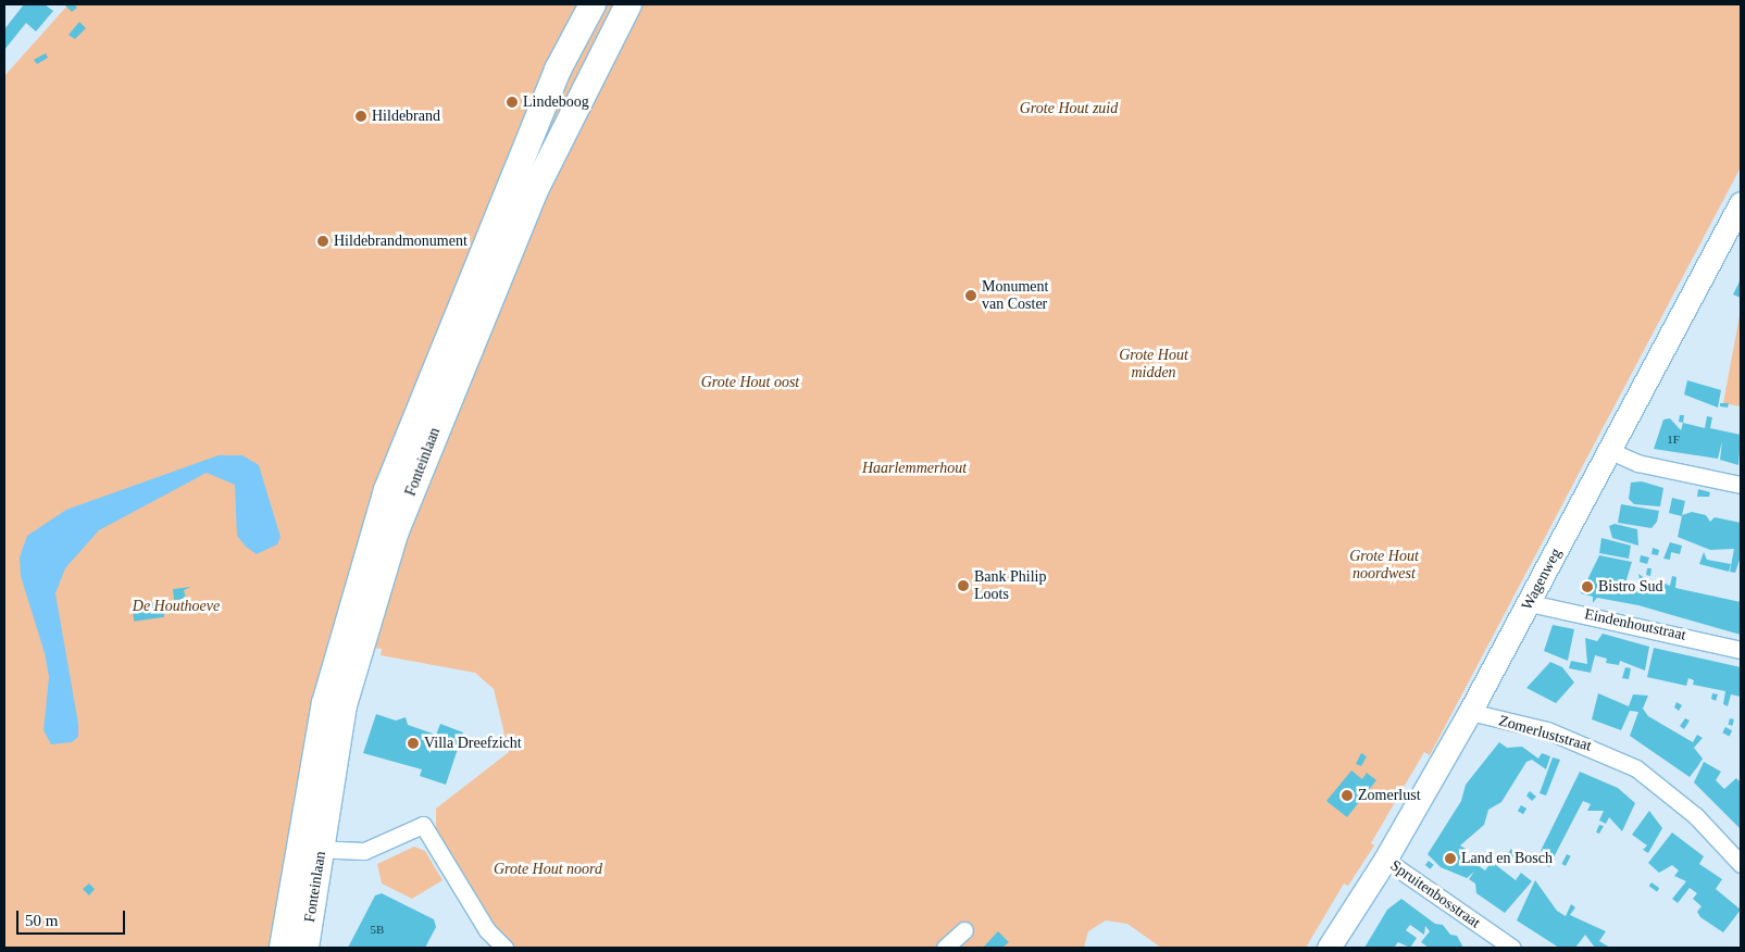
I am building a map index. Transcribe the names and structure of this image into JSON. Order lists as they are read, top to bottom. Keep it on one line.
{"streets":{"main road":["Fonteinlaan"],"street":["Wagenweg","Eindenhoutstraat","Zomerluststraat","Spruitenbosstraat"]},"crossings":[["Wagenweg","Eindenhoutstraat"],["Wagenweg","Zomerluststraat"],["Wagenweg","Spruitenbosstraat"]],"parks":["Grote Hout zuid","Grote Hout midden","Grote Hout oost","Haarlemmerhout","Grote Hout noordwest","De Houthoeve","Grote Hout noord"],"places":["Lindeboog","Hildebrand","Hildebrandmonument","Monument van Coster","Bank Philip Loots","Bistro Sud","Villa Dreefzicht","Zomerlust","Land en Bosch"],"house_numbers":["1F","5B"],"scale_bar":"50 m"}
